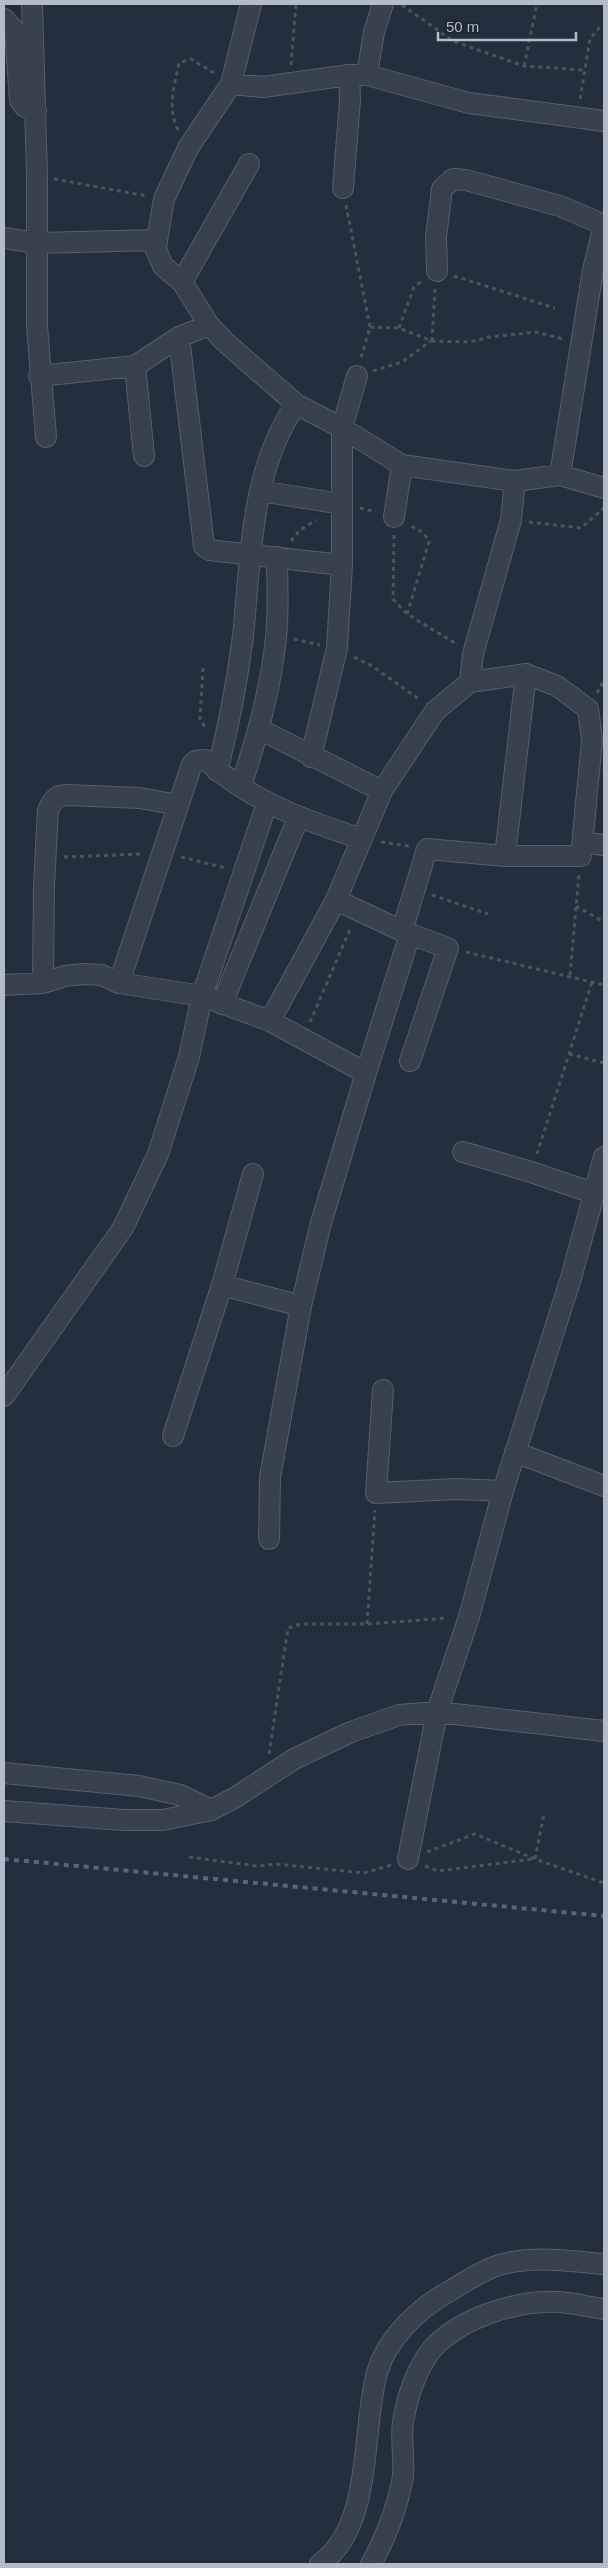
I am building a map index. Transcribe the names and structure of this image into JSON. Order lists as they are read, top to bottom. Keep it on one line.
{"scale_bar":"50 m"}
